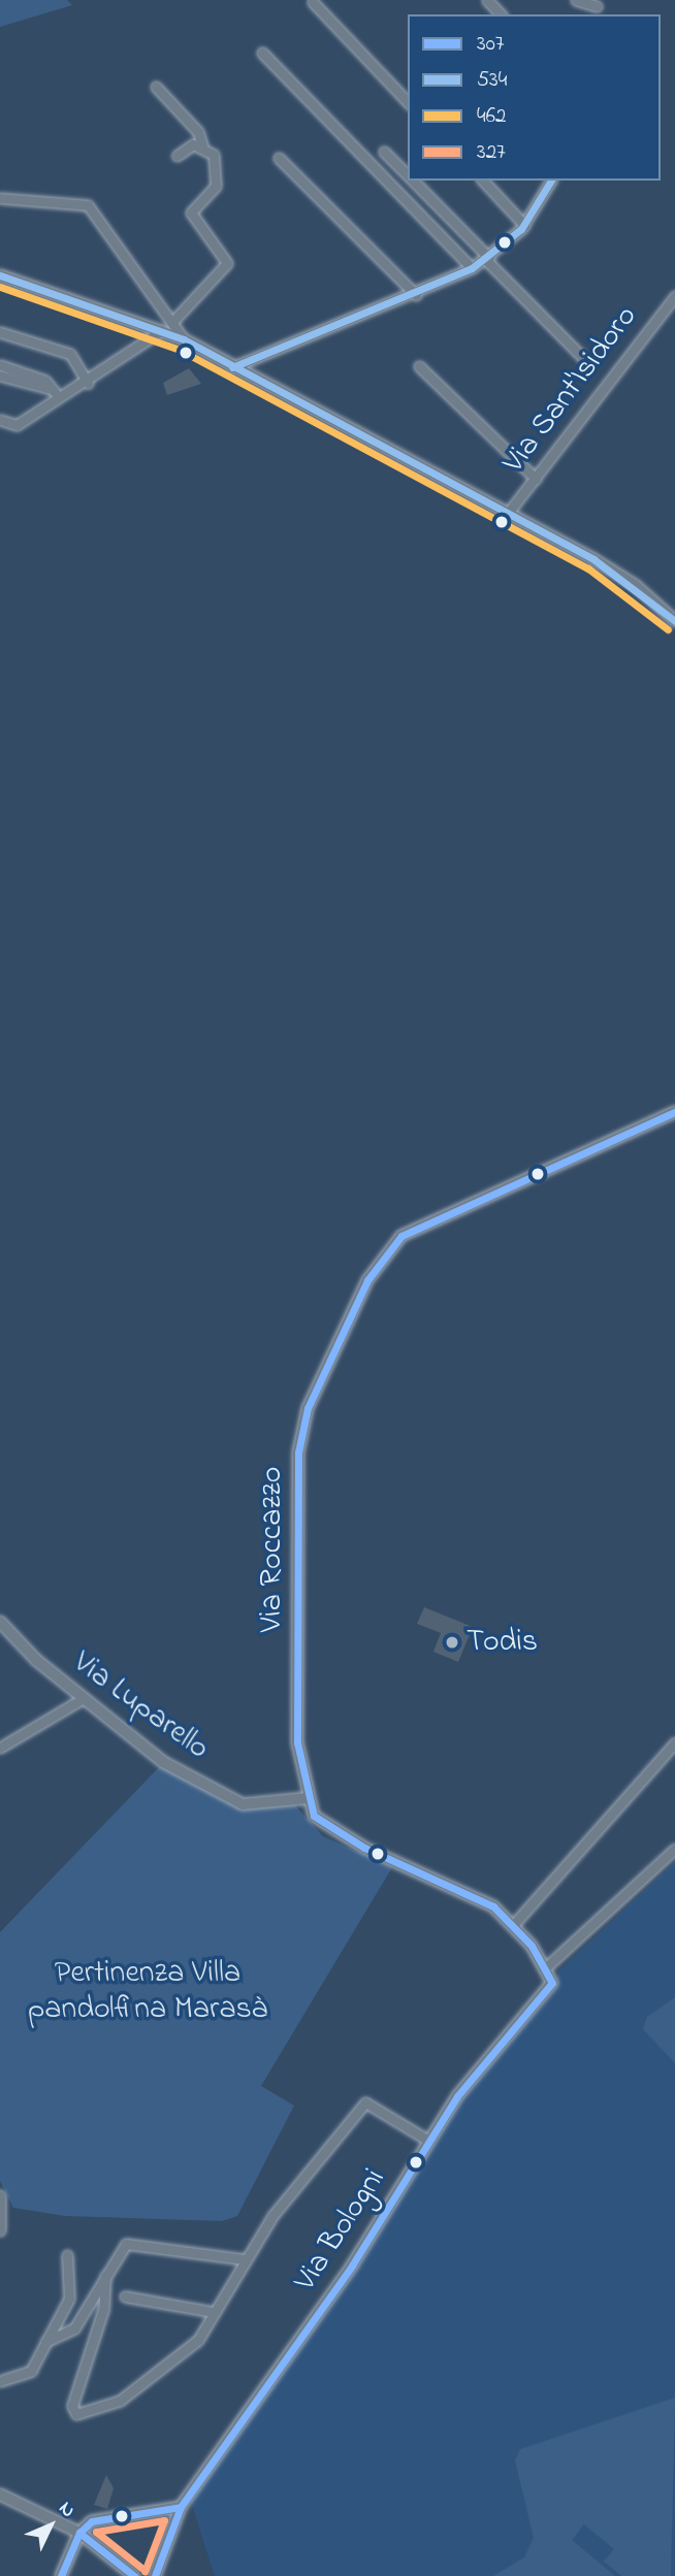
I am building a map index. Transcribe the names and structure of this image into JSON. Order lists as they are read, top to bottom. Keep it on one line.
{"streets":{"street":["Via Sant'Isidoro","Via Roccazzo","Via Luparello","Via Bologni"]},"crossings":[["Via Roccazzo","Via Luparello"],["Via Roccazzo","Via Bologni"]],"parks":["Pertinenza Villa pandolfina Marasà"],"places":["Todis"],"lines":["transit line 534","transit line 462","transit line 307","transit line 327"],"legend":["307","534","462","327"],"north":"top right"}
